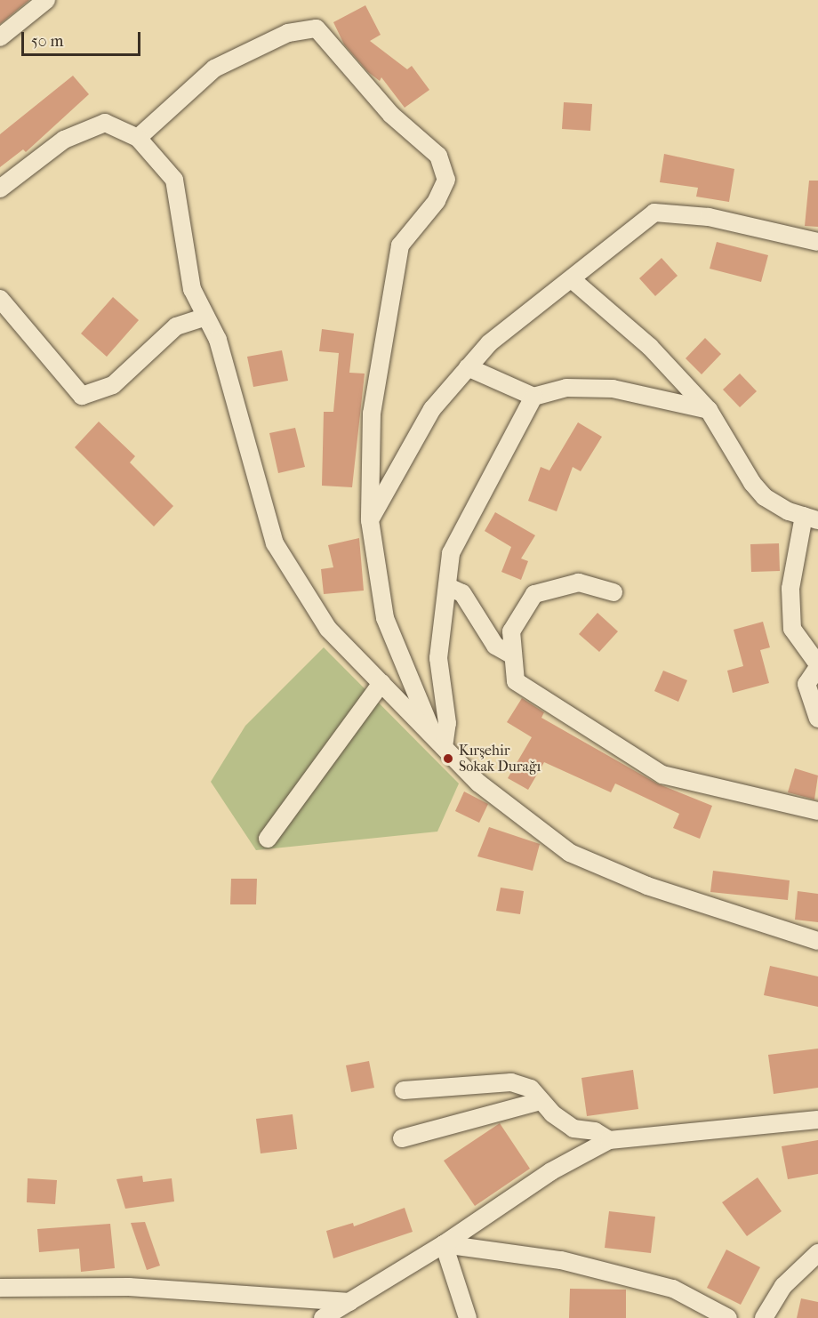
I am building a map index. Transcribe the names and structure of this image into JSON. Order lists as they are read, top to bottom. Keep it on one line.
{"places":["Kırşehir Sokak Durağı"],"scale_bar":"50 m"}
